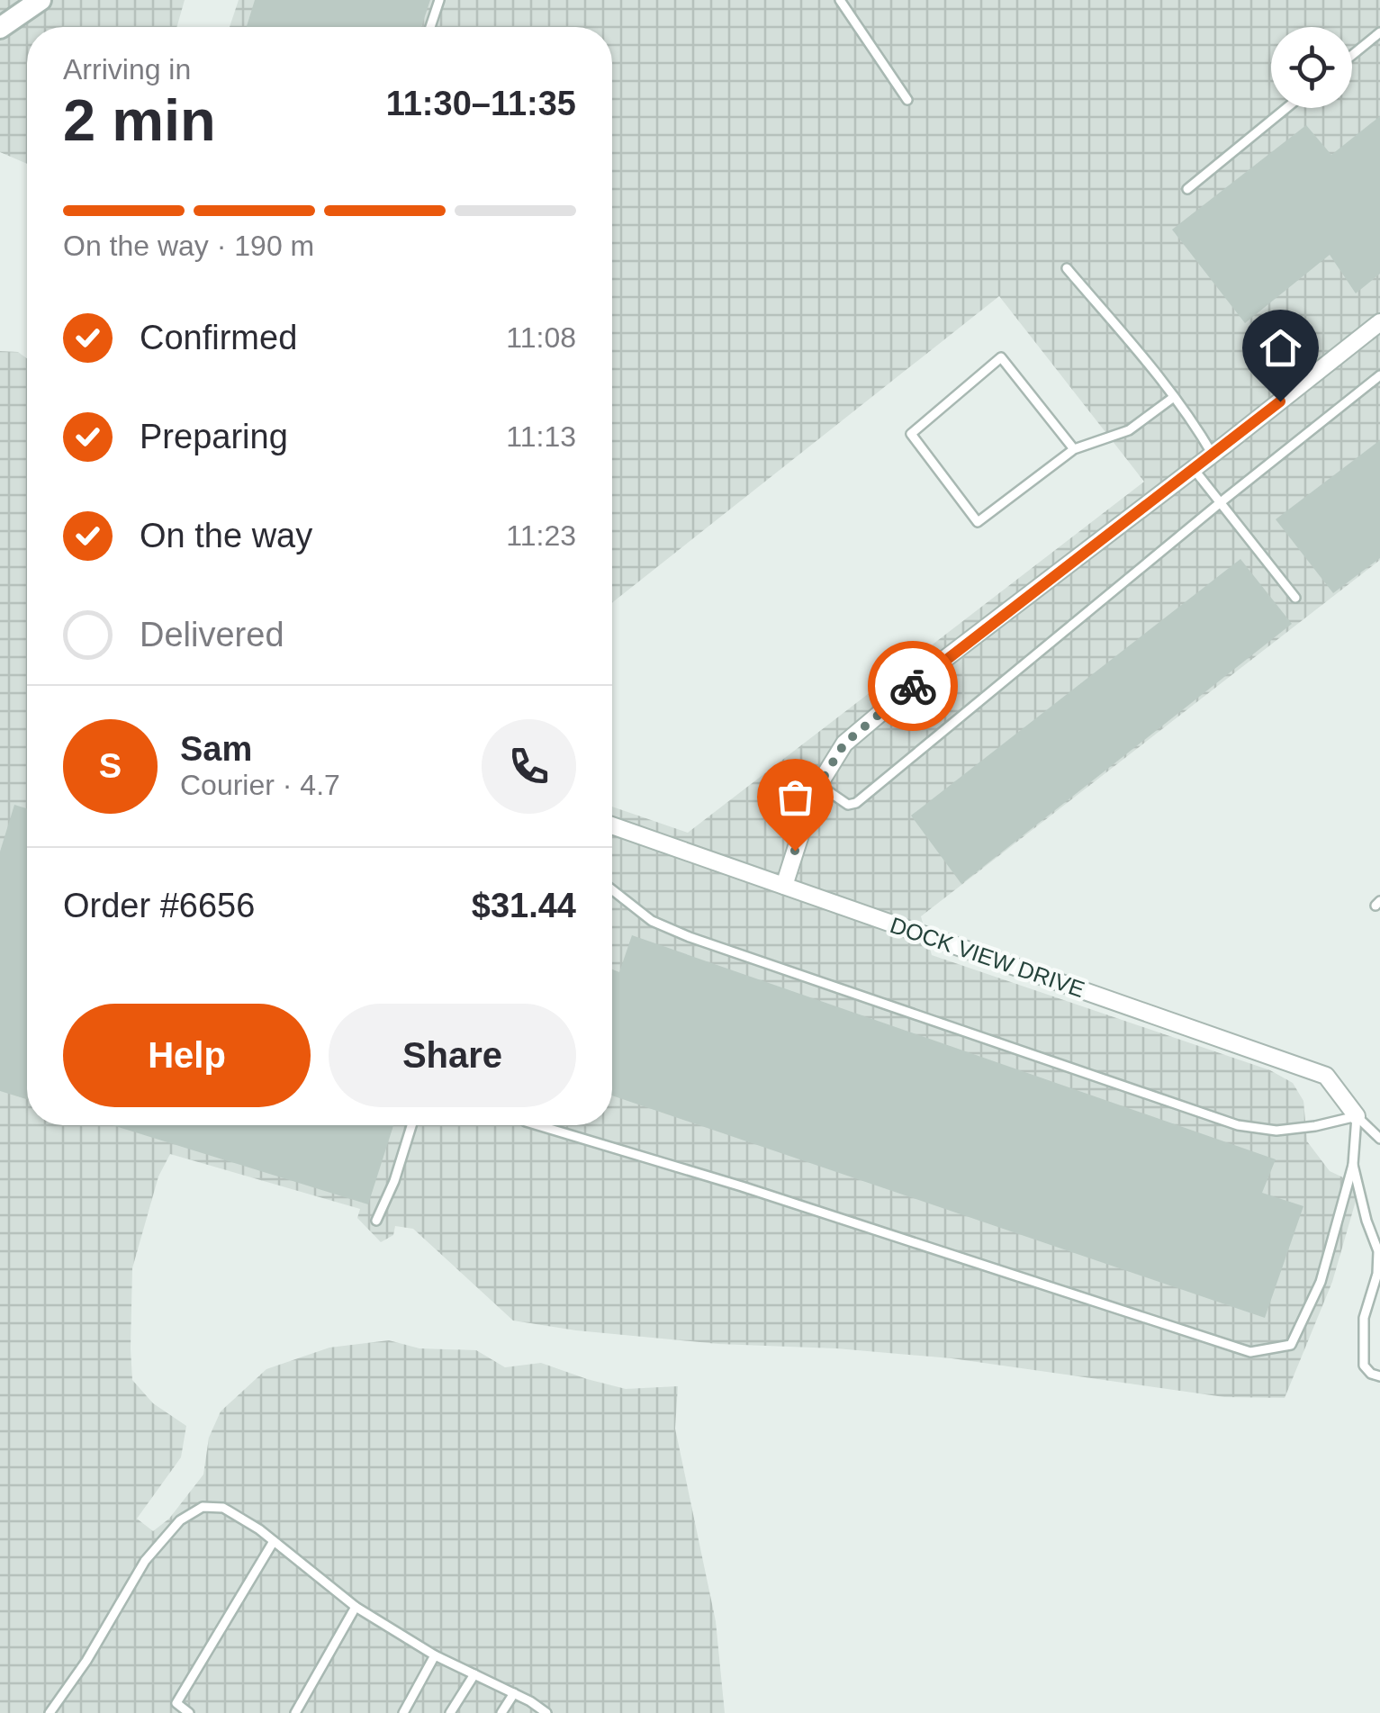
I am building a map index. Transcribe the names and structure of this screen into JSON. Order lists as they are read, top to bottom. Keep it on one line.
{"streets":{"street":["DOCK VIEW DRIVE"]},"page":{"heading":["2 min","Arriving in","11:30–11:35"],"panel":["Sam","Courier · 4.7","Order #6656","$31.44"],"bar":"On the way · 190 m","list":[["Confirmed","11:08"],["Preparing","11:13"],["On the way","11:23"],"Delivered"],"round":"S","buttons":["Help","Share"]}}
